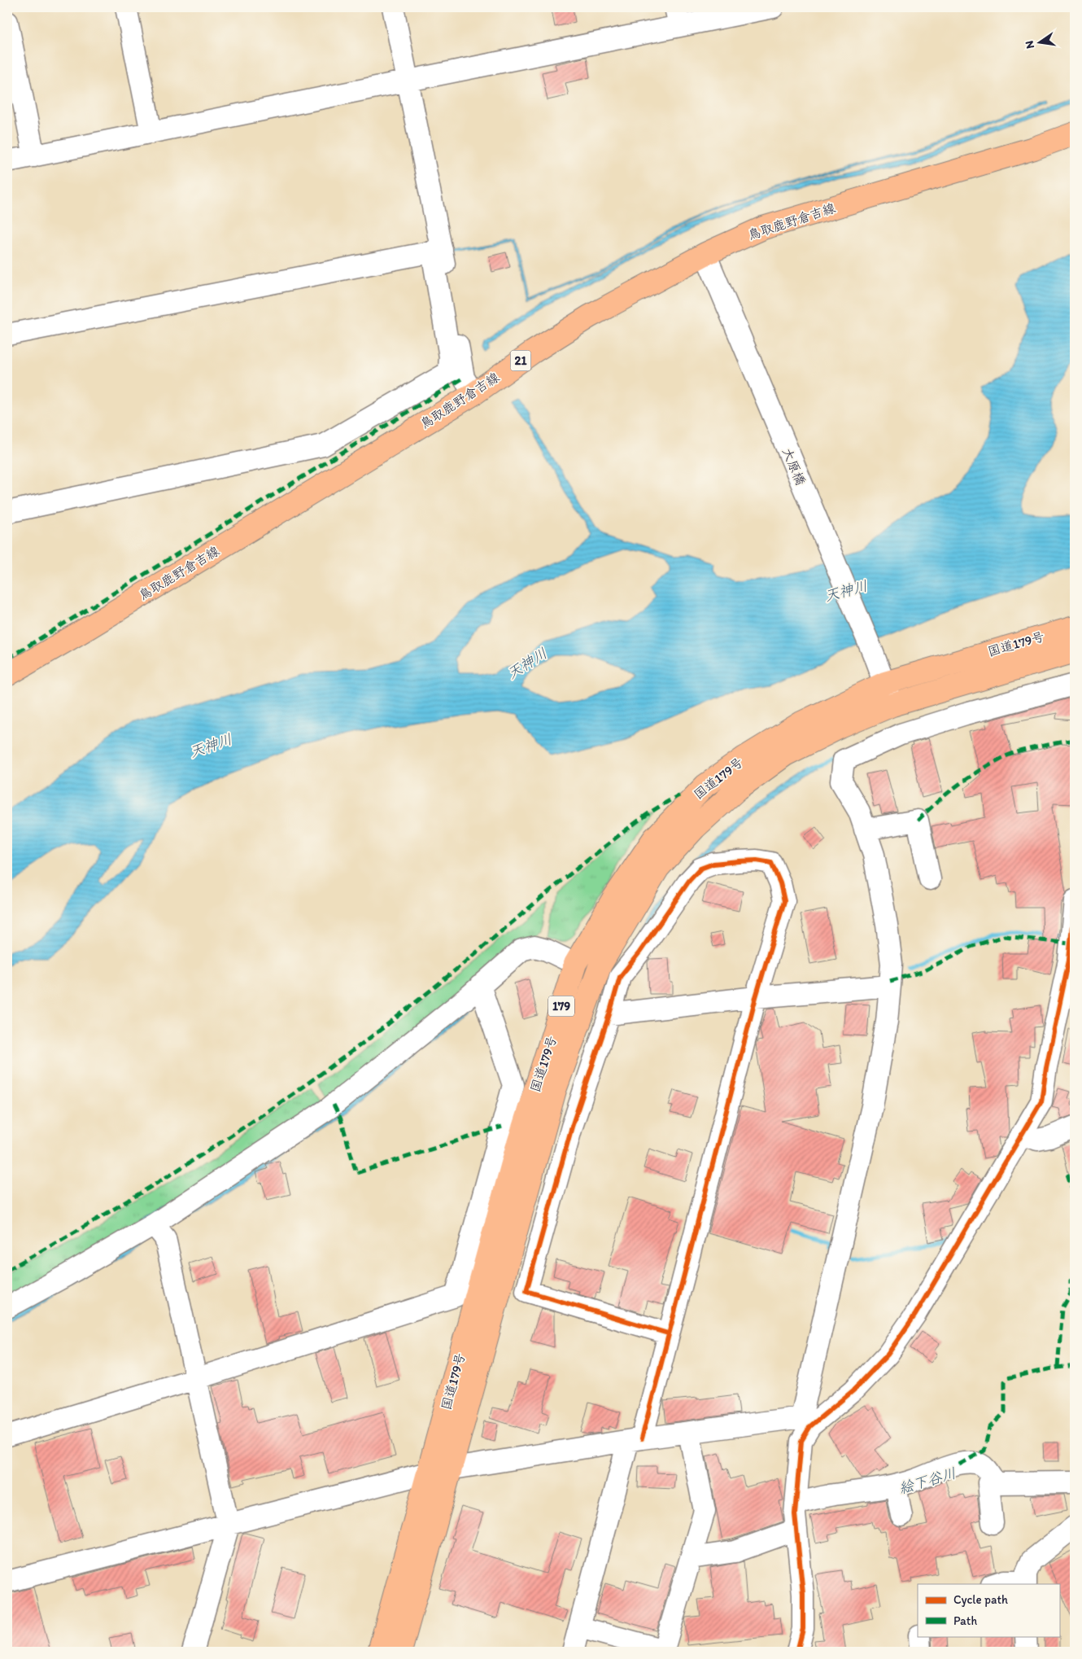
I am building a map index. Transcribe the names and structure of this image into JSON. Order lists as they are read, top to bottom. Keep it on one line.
{"streets":{"main road":["鳥取鹿野倉吉線","21","国道179号","179"],"street":["大原橋"]},"crossings":[["鳥取鹿野倉吉線","大原橋"],["大原橋","国道179号"]],"water":["天神川","絵下谷川"],"legend":["Cycle path","Path"],"north":"left"}
